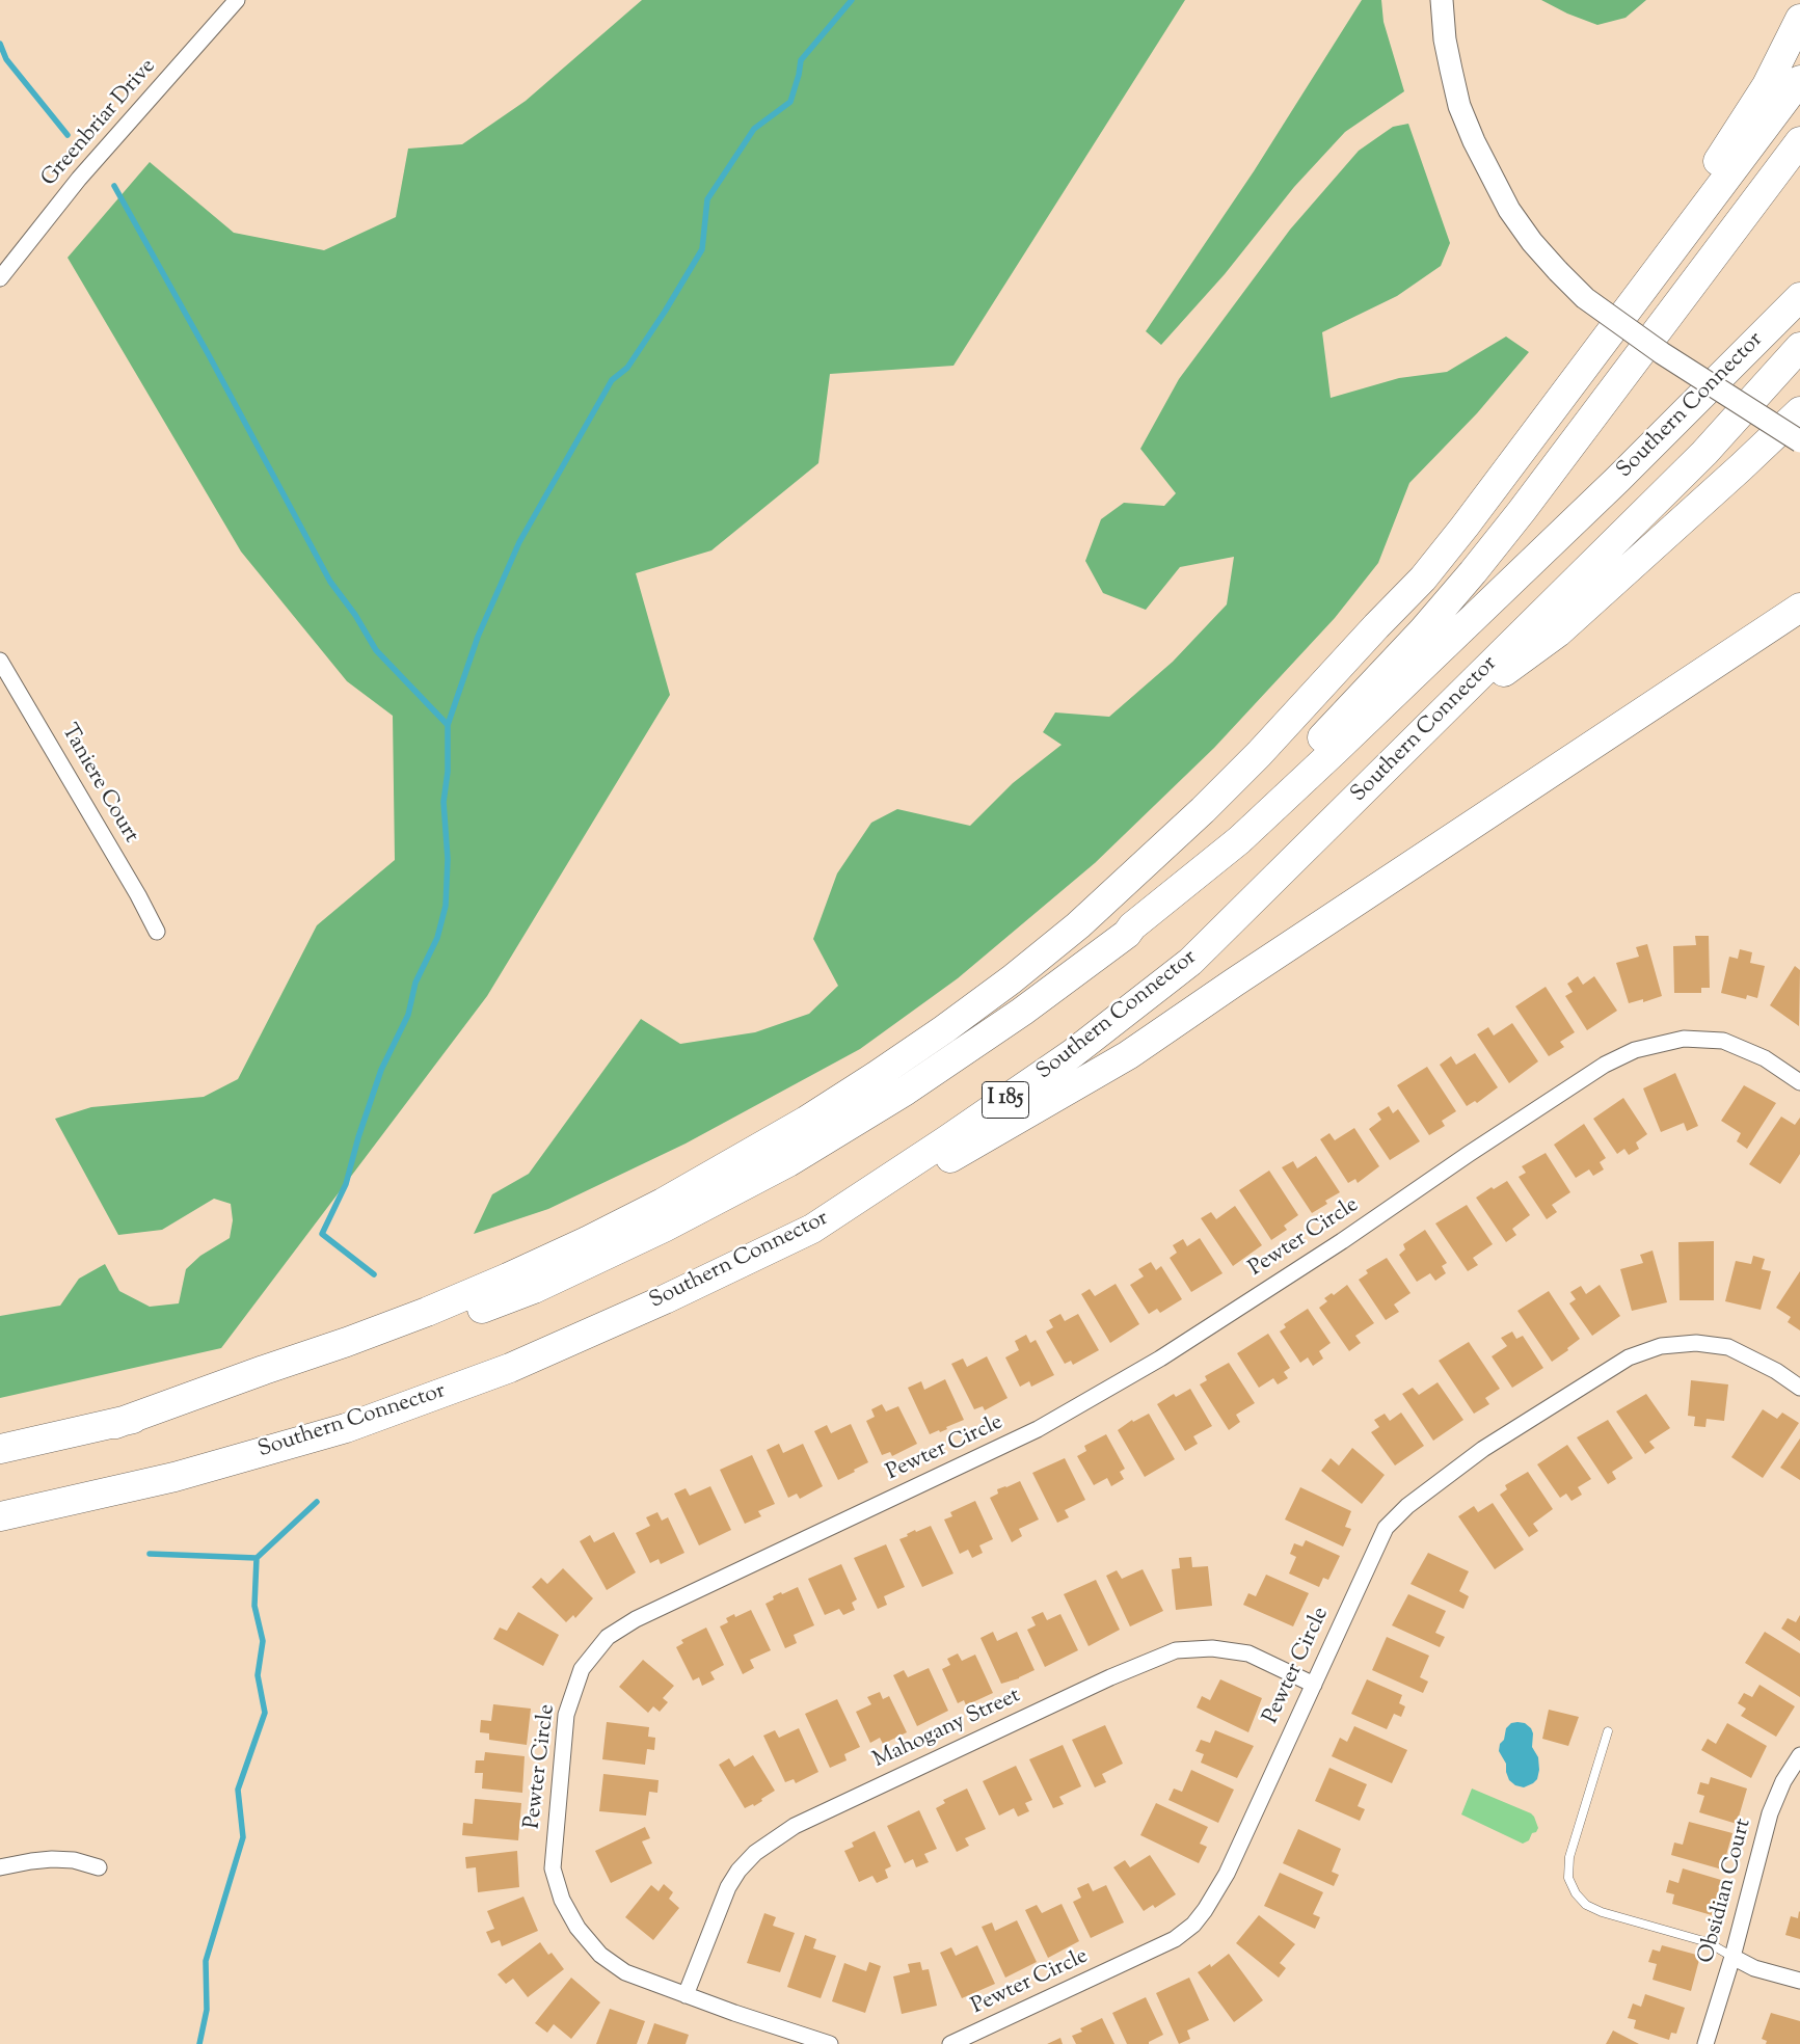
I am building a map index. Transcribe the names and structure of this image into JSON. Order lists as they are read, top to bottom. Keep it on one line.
{"streets":{"highway":["Southern Connector","I 185"],"street":["Greenbriar Drive","Taniere Court","Pewter Circle","Mahogany Street","Obsidian Court"]},"crossings":[["Pewter Circle","Mahogany Street"]]}
